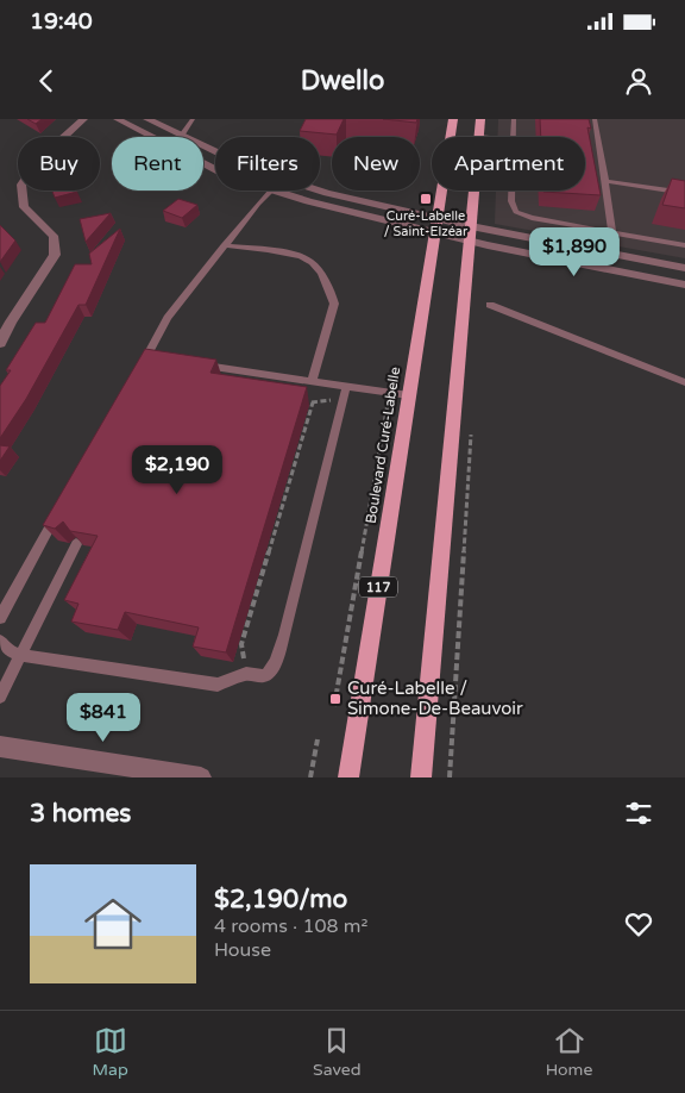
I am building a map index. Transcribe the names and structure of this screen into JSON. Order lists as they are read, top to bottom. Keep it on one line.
{"streets":{"main road":["Boulevard Curé-Labelle","117"]},"places":{"transit":["Curé-Labelle / Saint-Elzéar","Curé-Labelle / Simone-De-Beauvoir"]},"page":{"status":"19:40","header":"Dwello","chip":["Buy","Rent","Filters","New","Apartment"],"price":["$1,890","$2,190","$841"],"heading":"3 homes","list":[{"name":"$2,190/mo","note":"4 rooms · 108 m² · House"}],"tabs":["Map","Saved","Home"]}}
